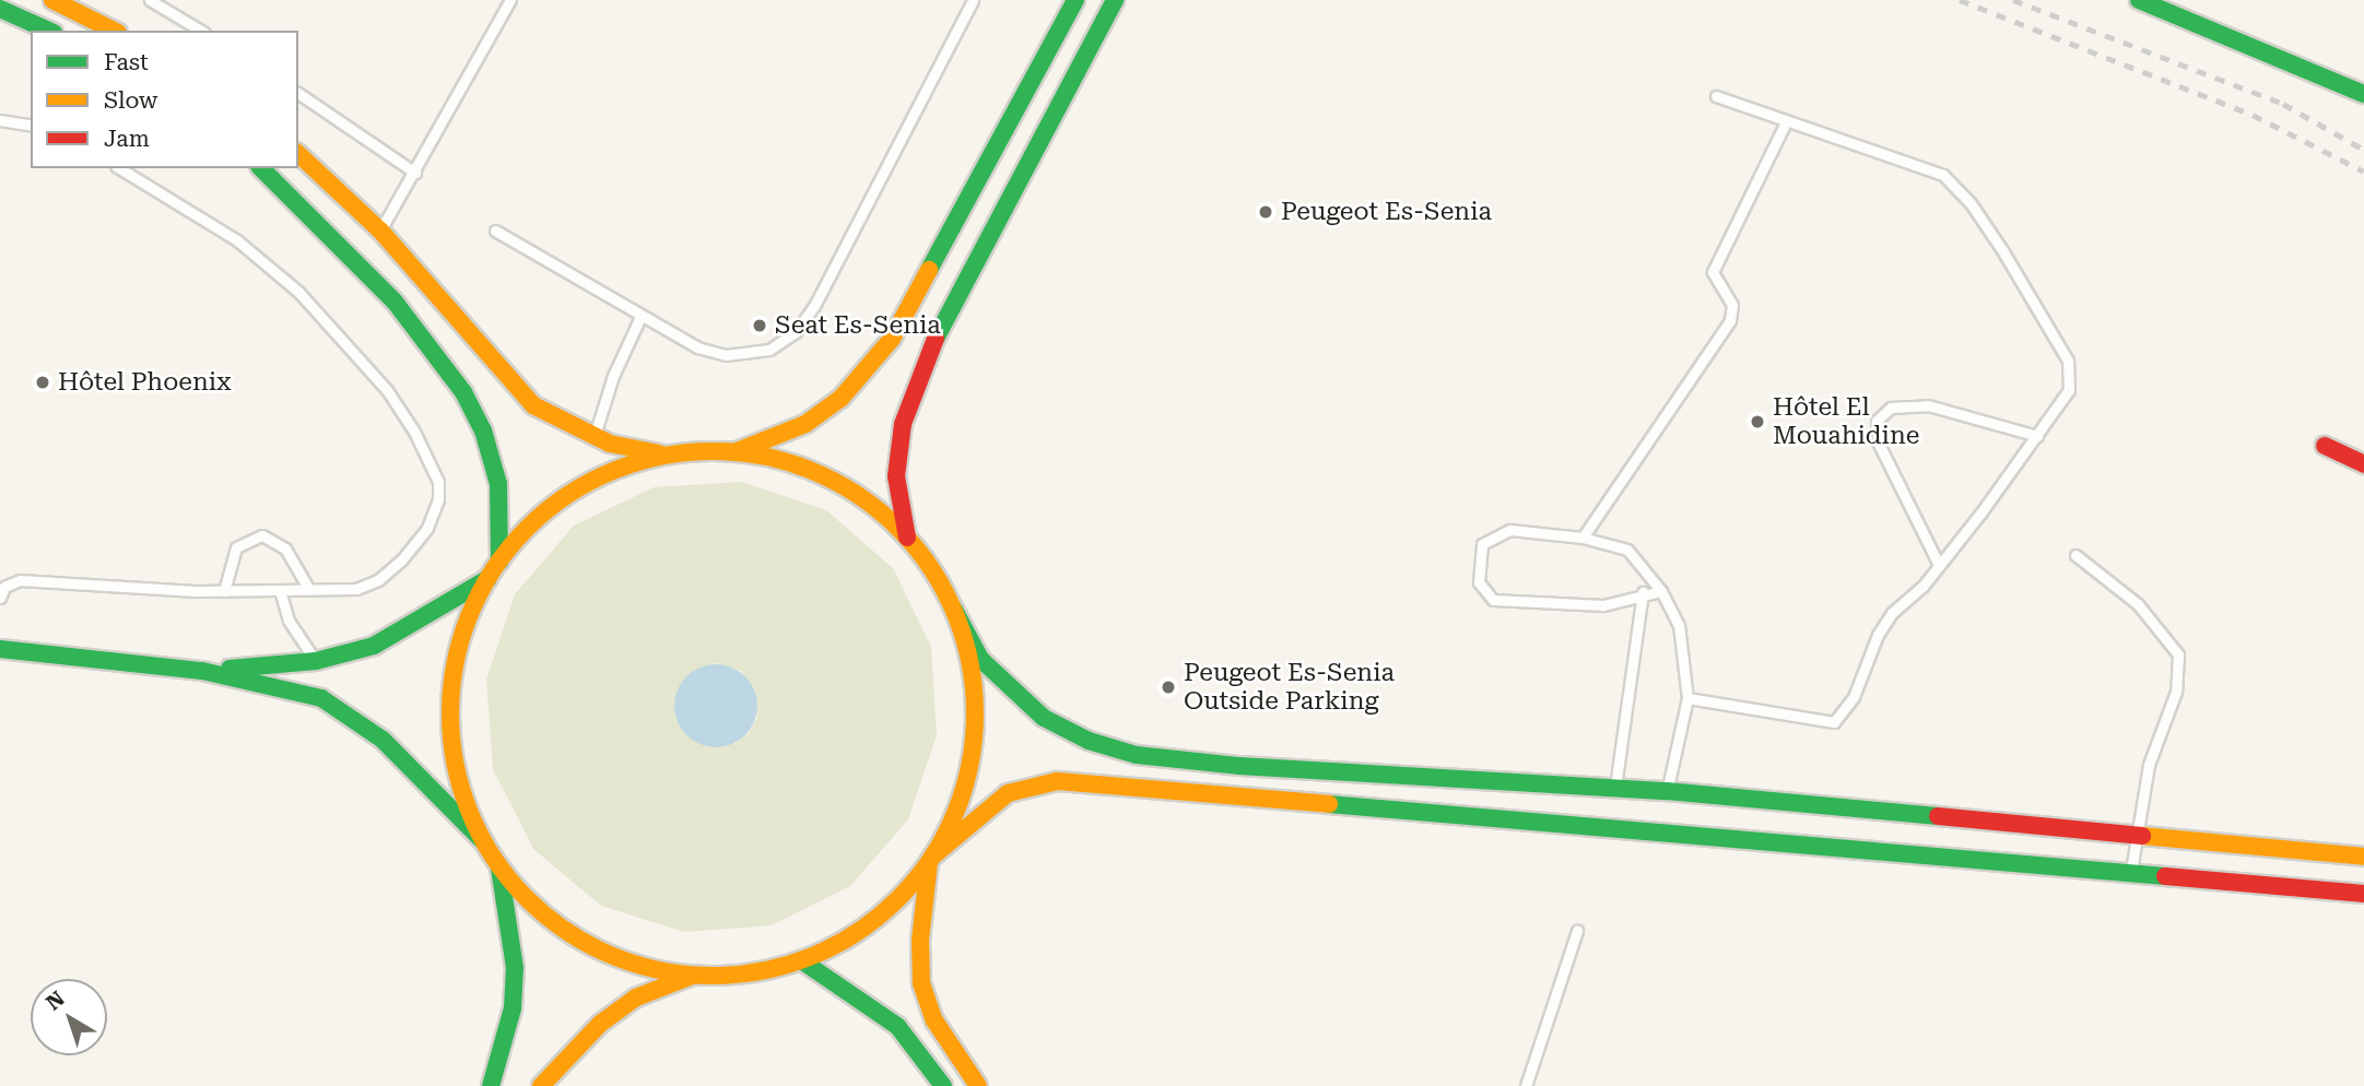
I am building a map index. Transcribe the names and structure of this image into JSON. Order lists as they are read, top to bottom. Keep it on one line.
{"places":["Peugeot Es-Senia","Seat Es-Senia","Hôtel Phoenix","Hôtel El Mouahidine","Peugeot Es-Senia Outside Parking"],"legend":["Fast","Slow","Jam"],"north":"top left"}
